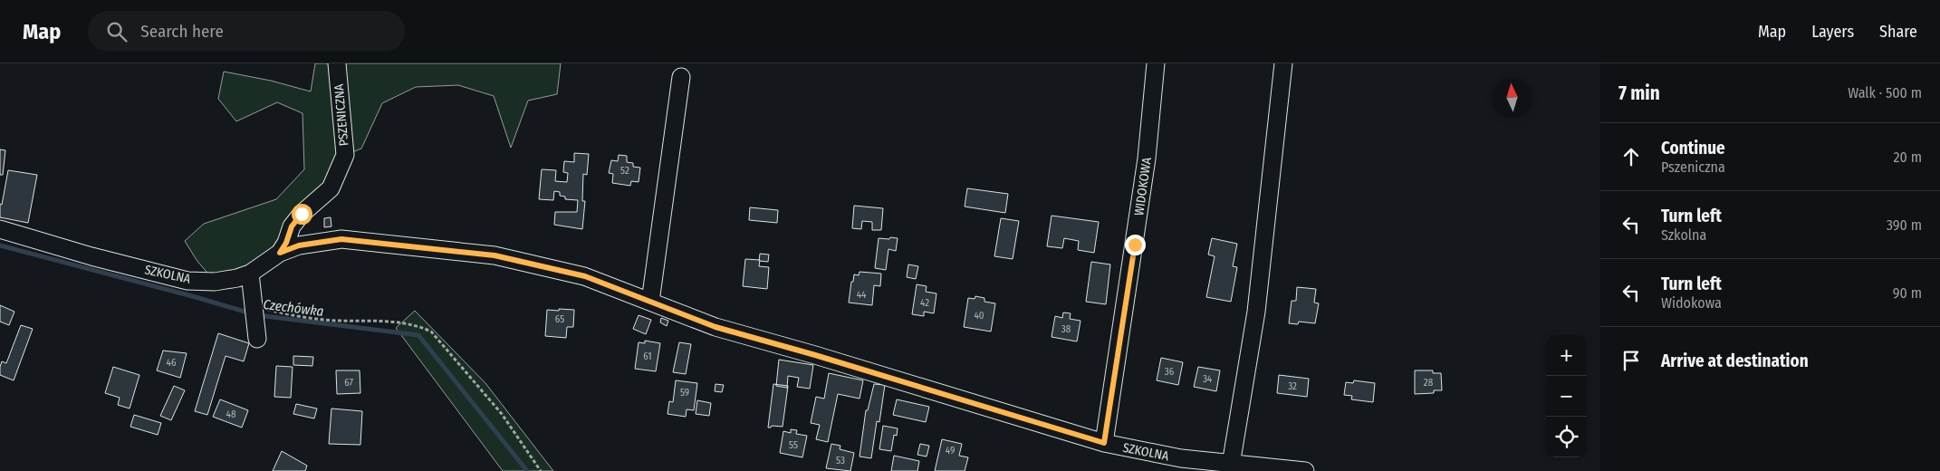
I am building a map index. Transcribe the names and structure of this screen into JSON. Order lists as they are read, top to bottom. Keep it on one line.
{"streets":{"street":["PSZENICZNA","WIDOKOWA","SZKOLNA"]},"crossings":[["PSZENICZNA","SZKOLNA"],["WIDOKOWA","SZKOLNA"]],"water":["Czechówka"],"house_numbers":["52","44","42","40","65","38","61","46","36","34","67","28","32","59","48","55","49","53"],"north":"top","page":{"header":"Map","search":"Search here","nav":["Map","Layers","Share"],"heading":["7 min","Walk · 500 m"],"list":[["Continue","Pszeniczna","20 m"],["Turn left","Szkolna","390 m"],["Turn left","Widokowa","90 m"],"Arrive at destination"],"map_buttons":["+","−"]}}
